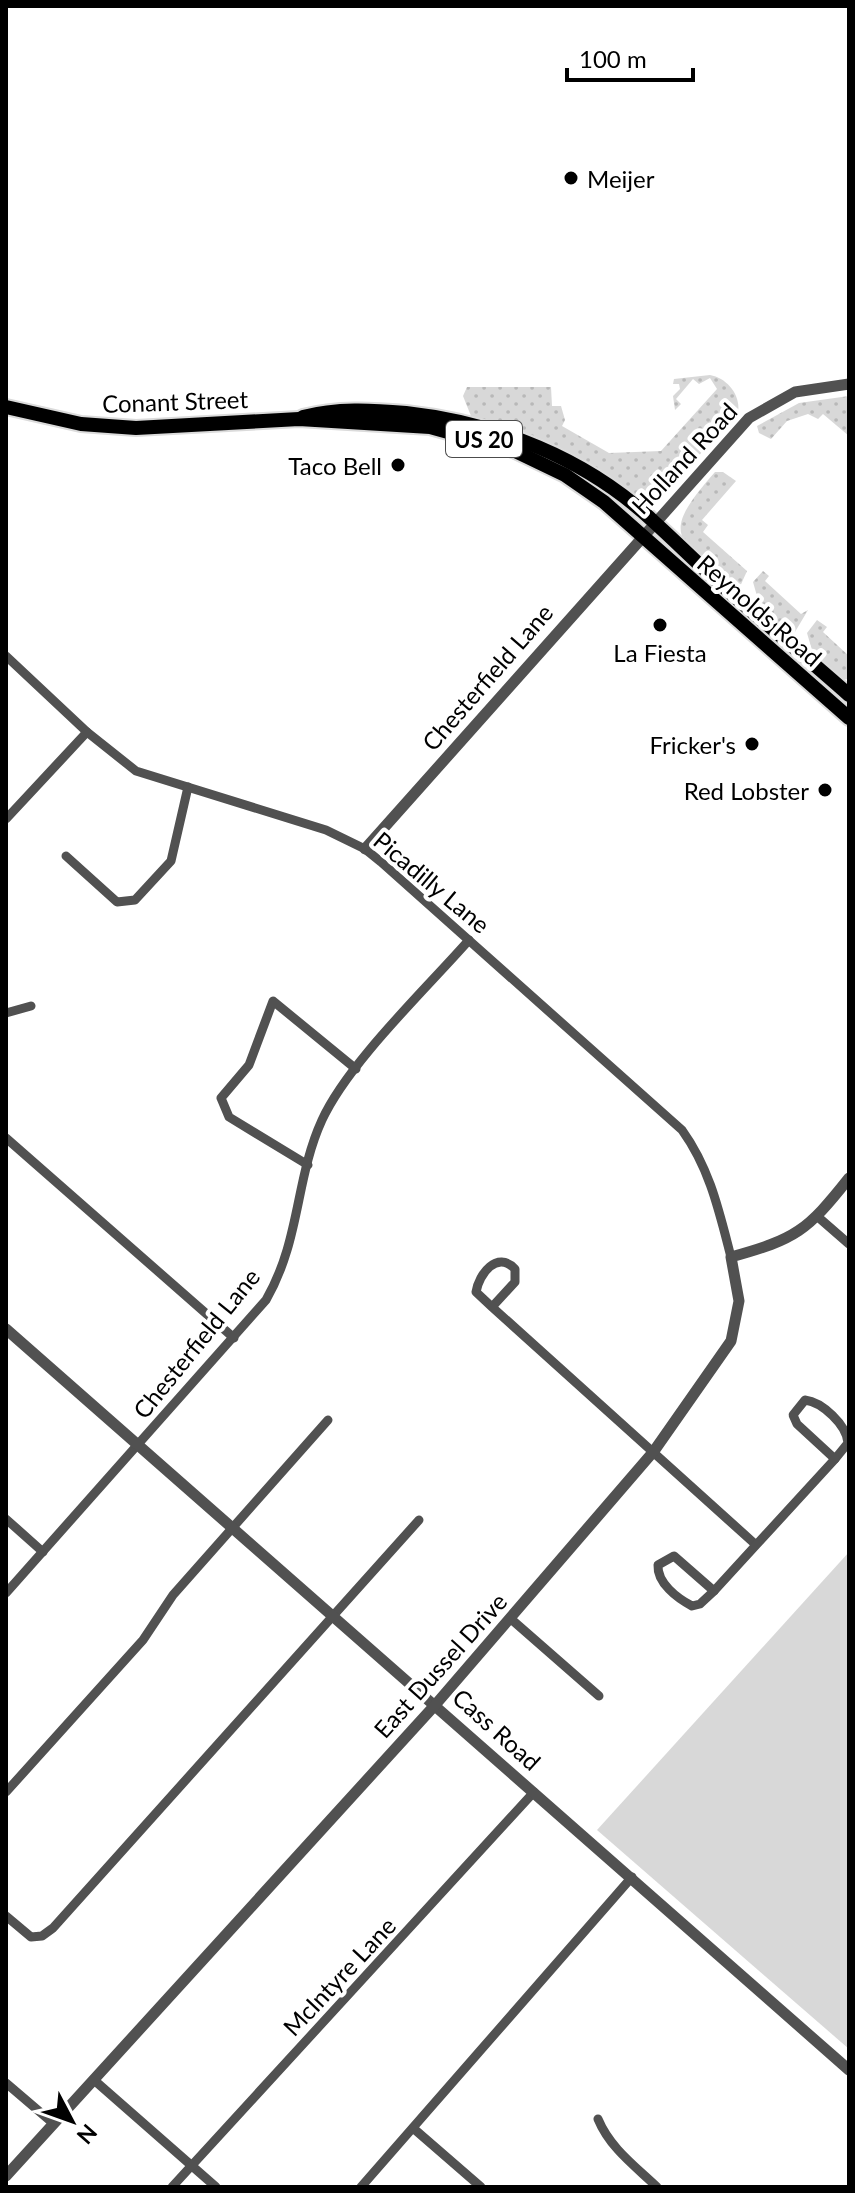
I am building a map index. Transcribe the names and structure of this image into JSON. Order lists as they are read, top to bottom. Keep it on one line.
{"streets":{"main road":["Conant Street","US 20","Reynolds Road"],"street":["Holland Road","Chesterfield Lane","Picadilly Lane","East Dussel Drive","Cass Road","McIntyre Lane"]},"crossings":[["Conant Street","Holland Road"],["Conant Street","Reynolds Road"],["Conant Street","Chesterfield Lane"],["Holland Road","Reynolds Road"],["Holland Road","Chesterfield Lane"],["Reynolds Road","Chesterfield Lane"],["Chesterfield Lane","Picadilly Lane"],["Chesterfield Lane","Cass Road"],["Picadilly Lane","East Dussel Drive"],["East Dussel Drive","Cass Road"],["Cass Road","McIntyre Lane"]],"places":["Meijer","Taco Bell","La Fiesta","Fricker's","Red Lobster"],"scale_bar":"100 m","north":"bottom right"}
